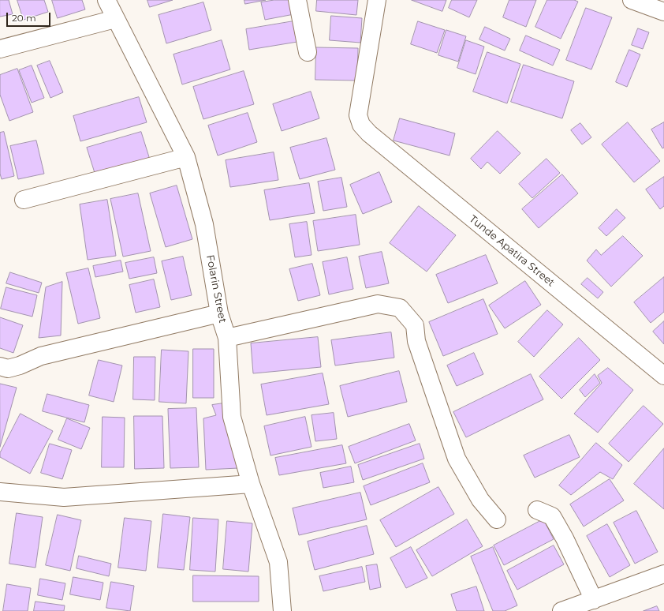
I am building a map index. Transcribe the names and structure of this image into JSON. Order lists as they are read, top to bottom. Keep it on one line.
{"streets":{"street":["Tunde Apatira Street","Folarin Street"]},"scale_bar":"20 m"}
